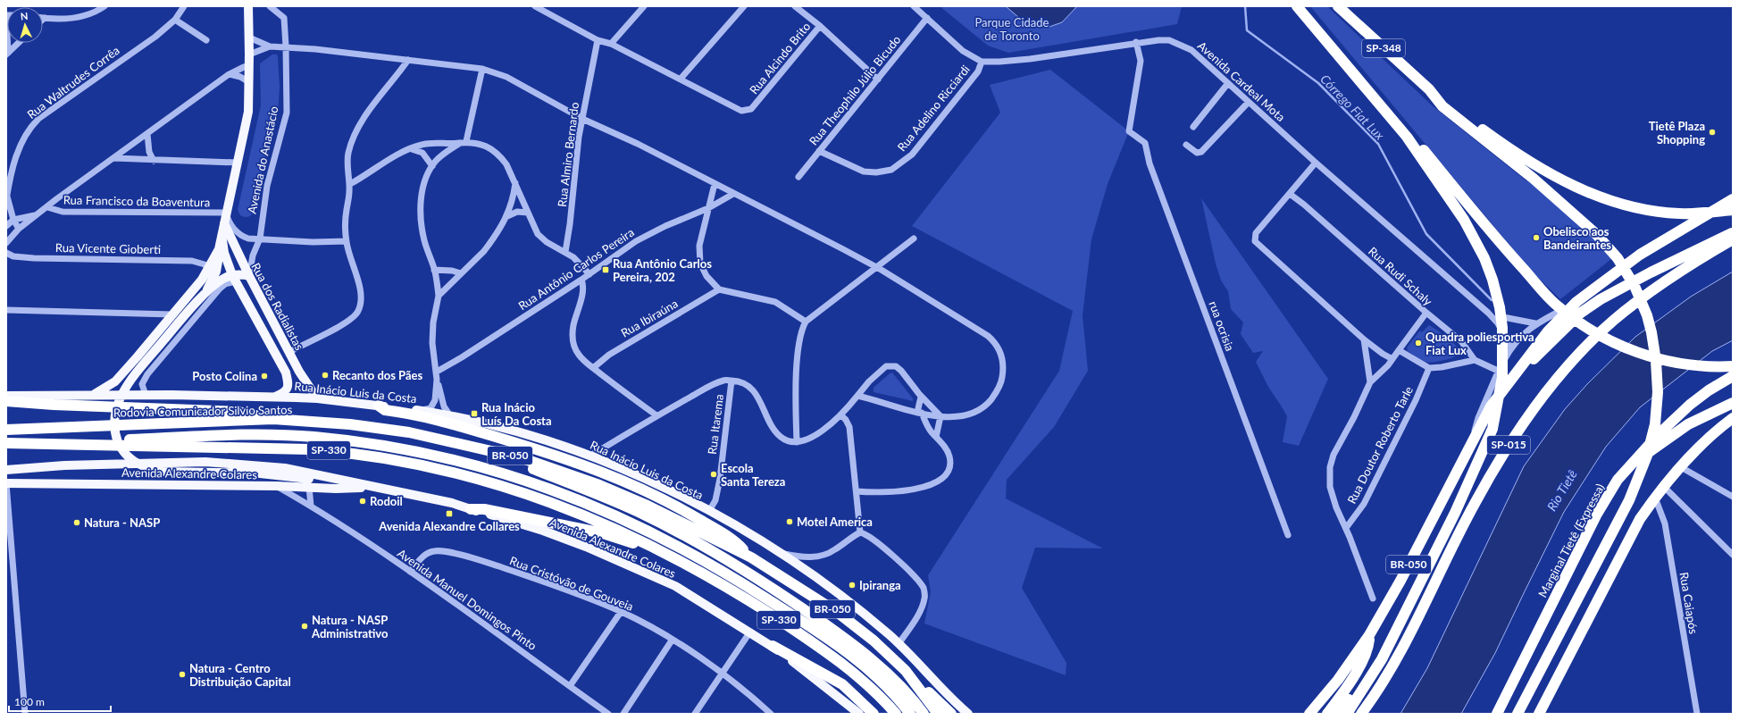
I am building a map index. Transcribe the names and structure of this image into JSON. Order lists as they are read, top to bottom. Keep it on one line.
{"streets":{"highway":["SP-348","Rodovia Comunicador Silvio Santos","SP-015","SP-330","BR-050","Marginal Tietê (Expressa)"],"main road":["Avenida do Anastácio","Rua dos Radialistas","Rua Inácio Luis da Costa","Avenida Alexandre Colares"],"street":["Rua Alcindo Brito","Avenida Cardeal Mota","Rua Waltrudes Corrêa","Rua Theophilo Júlio Bicudo","Rua Adelino Ricciardi","Rua Almiro Bernardo","Rua Francisco da Boaventura","Rua Vicente Gioberti","Rua Antônio Carlos Pereira","Rua Rudi Schaly","Rua Ibiraúna","rua ocrisia","Rua Itarema","Rua Doutor Roberto Tarle","Rua Cristóvão de Gouveia","Avenida Manuel Domingos Pinto","Rua Caiapós"]},"crossings":[["Avenida Cardeal Mota","Rua Theophilo Júlio Bicudo"],["Avenida Cardeal Mota","Rua Adelino Ricciardi"],["Avenida Cardeal Mota","rua ocrisia"],["Rua Theophilo Júlio Bicudo","Rua Adelino Ricciardi"],["Avenida do Anastácio","Rua Francisco da Boaventura"],["Avenida do Anastácio","Rua Vicente Gioberti"],["Avenida do Anastácio","Rua dos Radialistas"],["Avenida do Anastácio","Rua Inácio Luis da Costa"],["Rua dos Radialistas","Rua Inácio Luis da Costa"],["Rua Inácio Luis da Costa","Rua Itarema"],["Avenida Alexandre Colares","Avenida Manuel Domingos Pinto"],["Rua Cristóvão de Gouveia","Avenida Manuel Domingos Pinto"]],"water":["Córrego Fiat Lux","Rio Tietê"],"parks":["Parque Cidade de Toronto"],"places":{"other":["Tietê Plaza Shopping","Obelisco aos Bandeirantes","Quadra poliesportiva Fiat Lux","Recanto dos Pães","Posto Colina","Escola Santa Tereza","Rodoil","Motel America","Natura - NASP","Ipiranga","Natura - NASP Administrativo","Natura - Centro Distribuição Capital"],"transit":["Rua Antônio Carlos Pereira, 202","Rua Inácio Luís Da Costa","Avenida Alexandre Collares"]},"scale_bar":"100 m","north":"top"}
